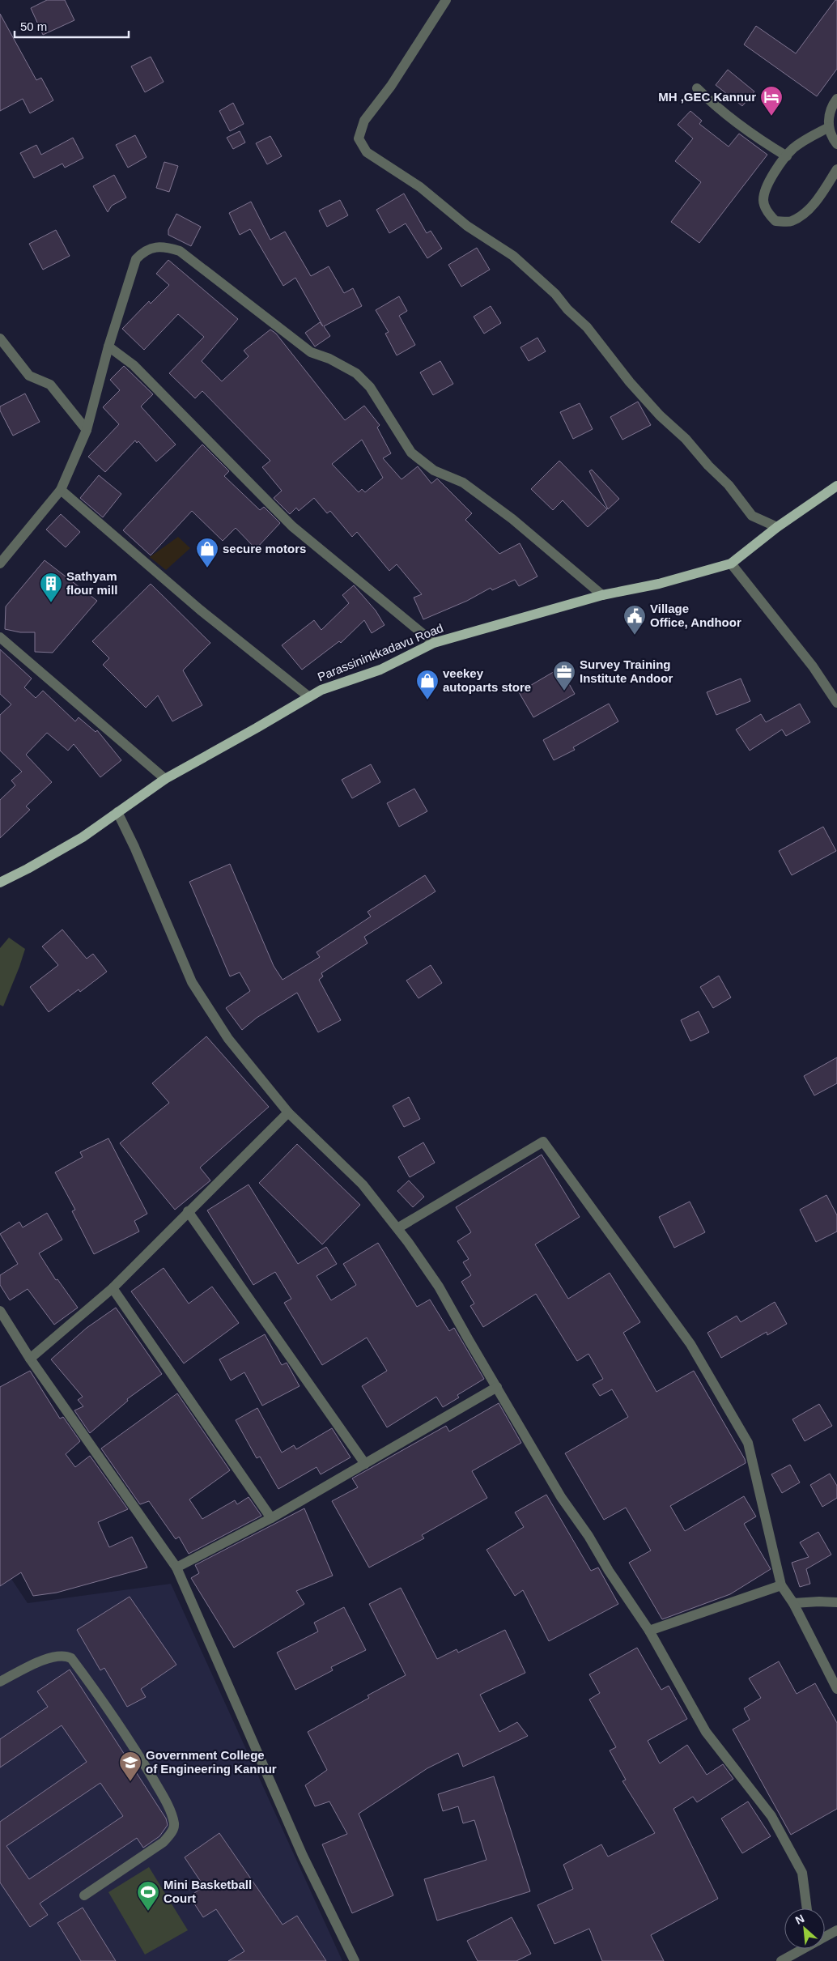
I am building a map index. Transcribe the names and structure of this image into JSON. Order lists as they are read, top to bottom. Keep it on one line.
{"streets":{"main road":["Parassininkkadavu Road"]},"places":{"hotel":["MH ,GEC Kannur"],"shop":["secure motors","veekey autoparts store"],"building":["Sathyam flour mill"],"public building":["Village Office, Andhoor"],"office":["Survey Training Institute Andoor"],"school or university":["Government College of Engineering Kannur"],"sports":["Mini Basketball Court"]},"scale_bar":"50 m","north":"top left"}
